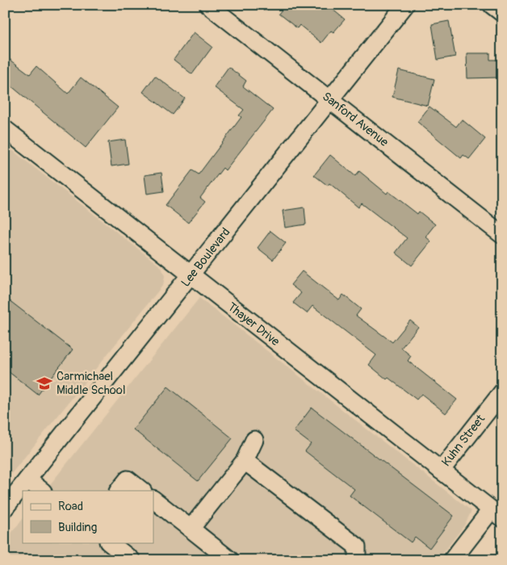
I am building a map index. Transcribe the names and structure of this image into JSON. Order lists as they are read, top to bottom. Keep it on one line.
{"streets":{"street":["Sanford Avenue","Lee Boulevard","Thayer Drive","Kuhn Street"]},"crossings":[["Sanford Avenue","Lee Boulevard"],["Lee Boulevard","Thayer Drive"],["Thayer Drive","Kuhn Street"]],"places":{"school or university":["Carmichael Middle School"]},"legend":["Road","Building"]}
